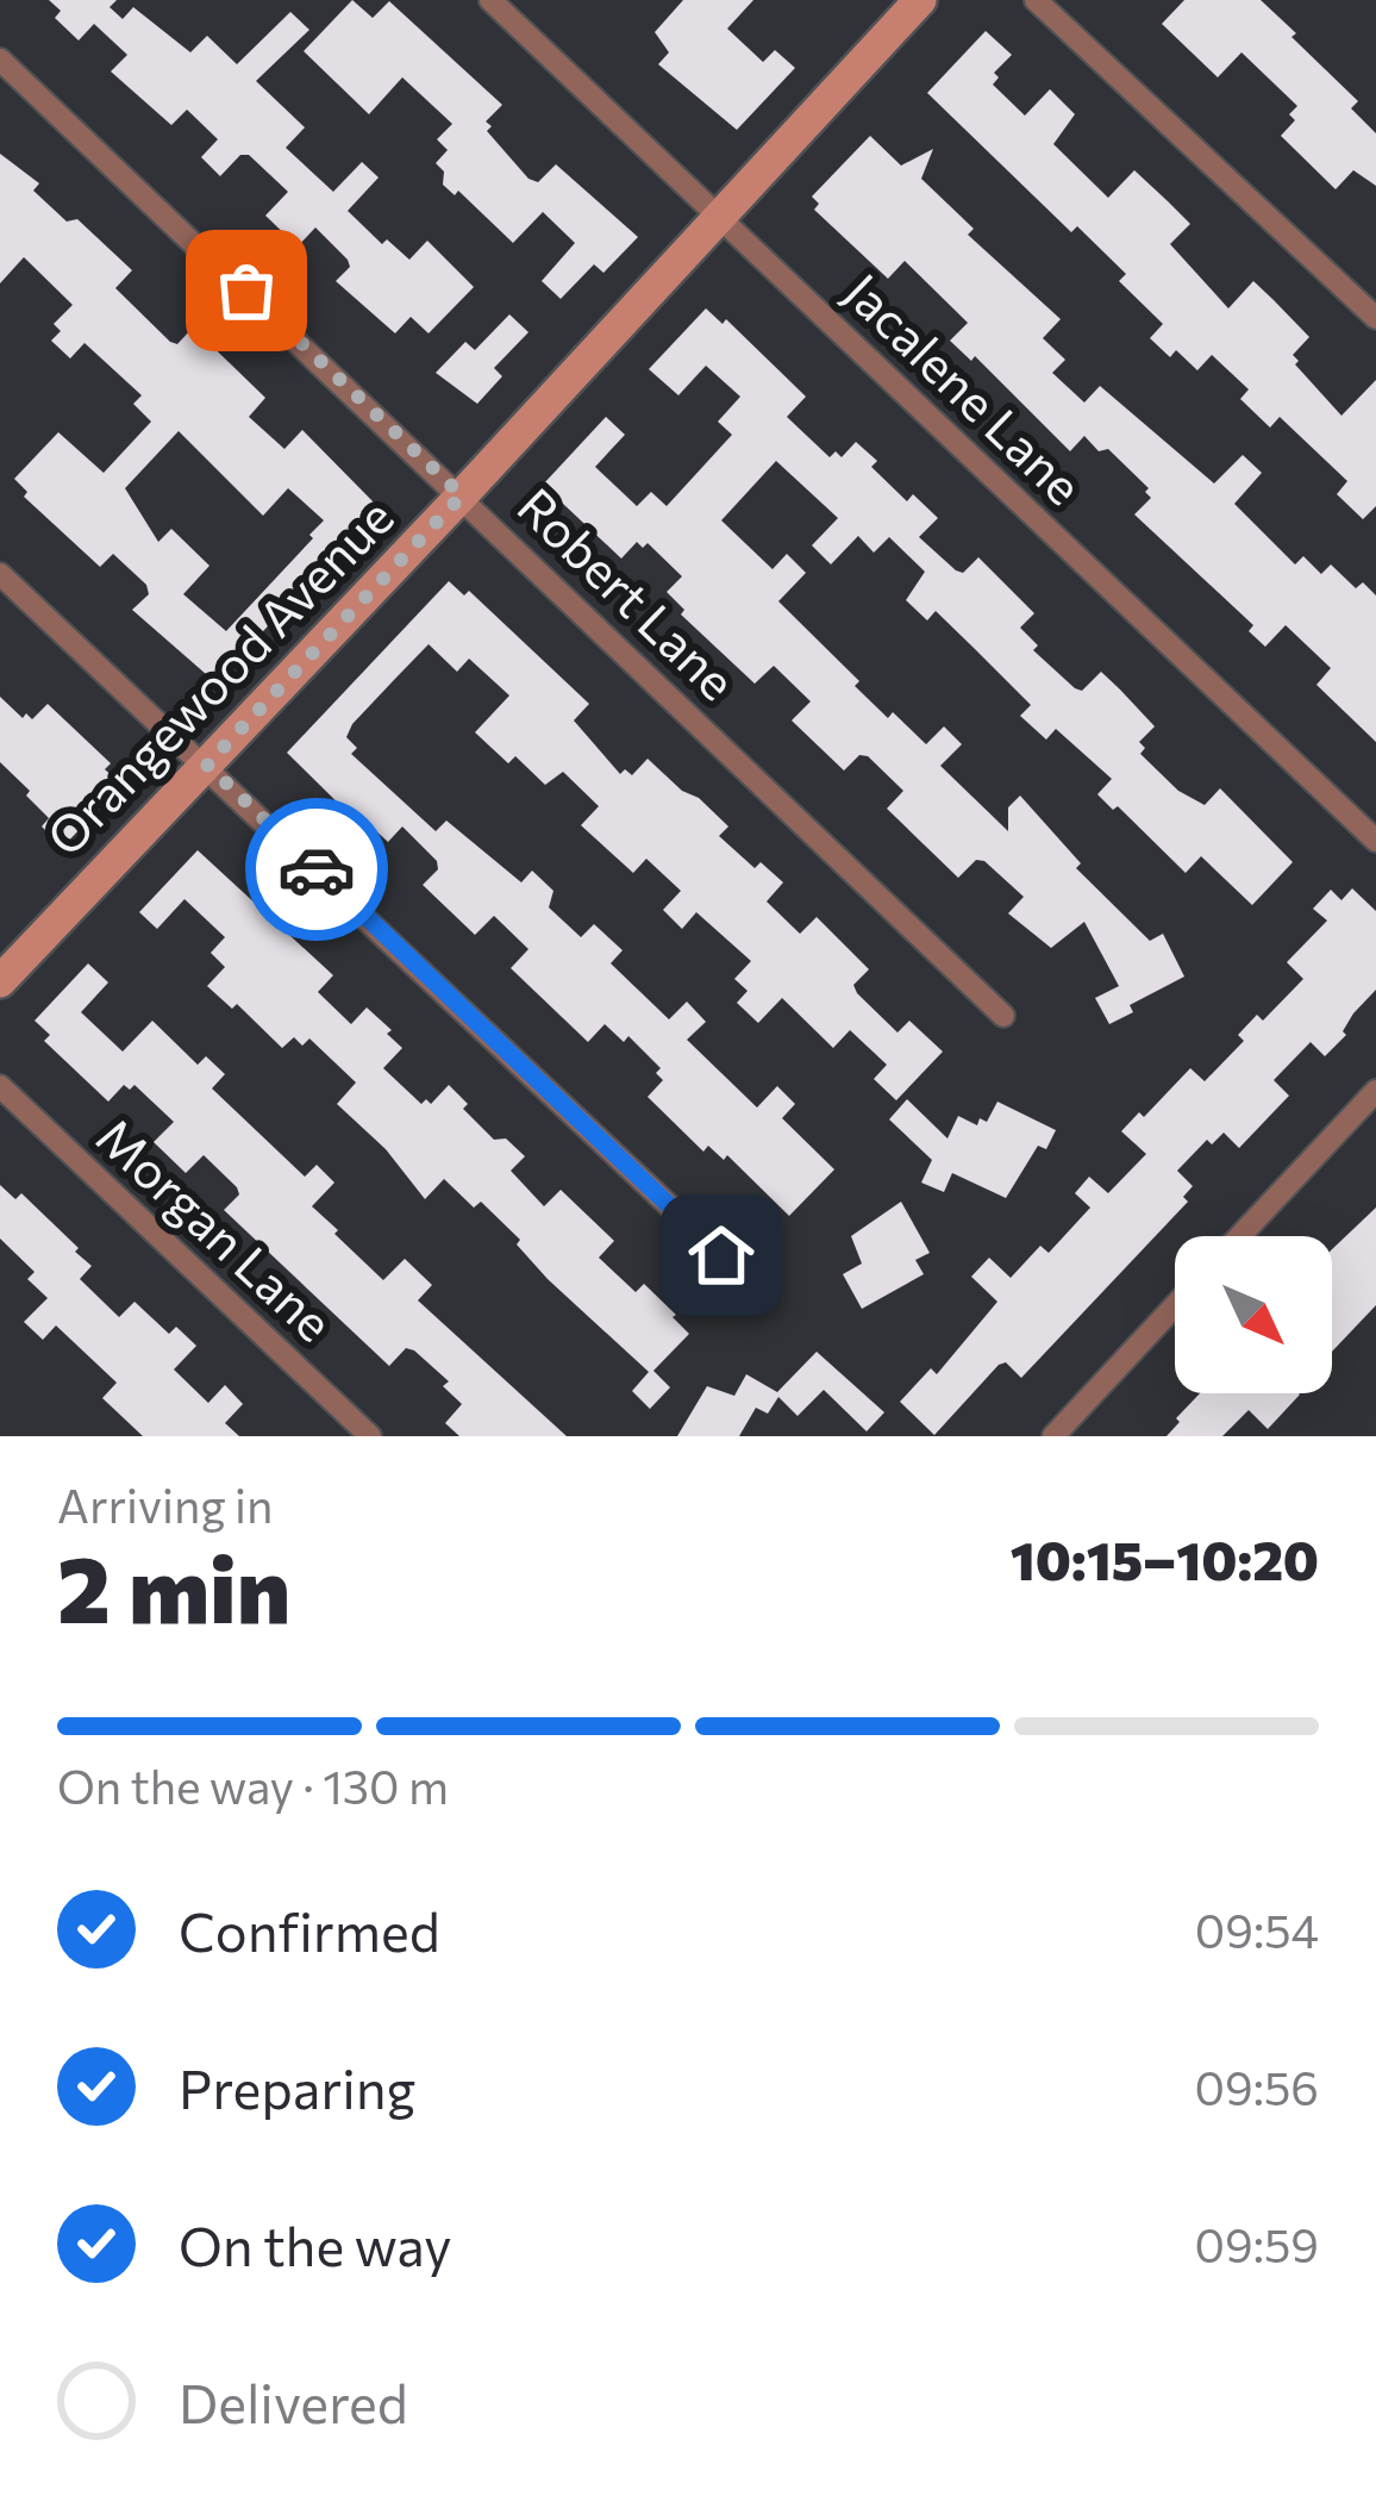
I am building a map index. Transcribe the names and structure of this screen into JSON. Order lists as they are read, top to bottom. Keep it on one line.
{"streets":{"main road":["Orangewood Avenue"],"street":["Jacalene Lane","Robert Lane","Morgan Lane"]},"crossings":[["Jacalene Lane","Orangewood Avenue"],["Robert Lane","Orangewood Avenue"]],"north":"bottom right","page":{"heading":["2 min","Arriving in","10:15–10:20"],"bar":"On the way · 130 m","list":[["Confirmed","09:54"],["Preparing","09:56"],["On the way","09:59"],"Delivered"]}}
